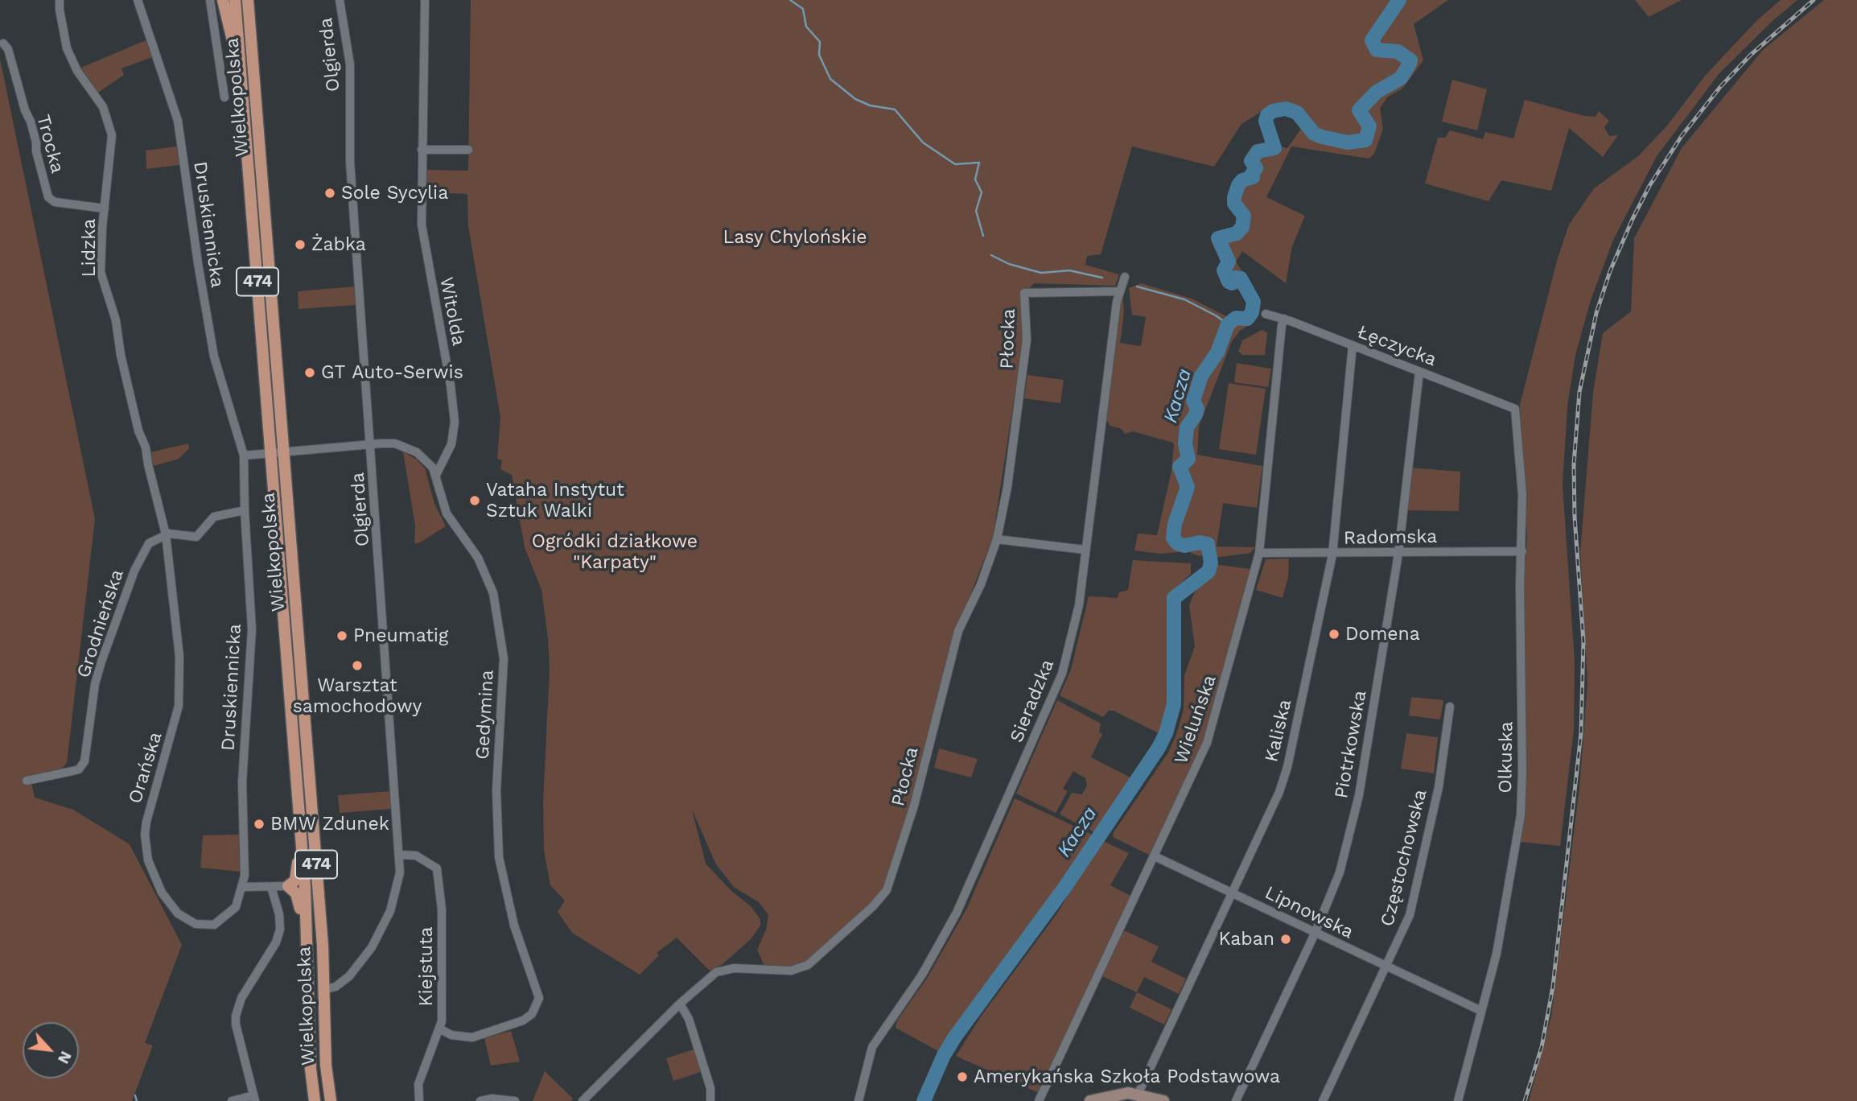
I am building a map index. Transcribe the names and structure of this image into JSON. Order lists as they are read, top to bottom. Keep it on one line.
{"streets":{"main road":["Wielkopolska","474"],"street":["Olgierda","Trocka","Druskiennicka","Lidzka","Witolda","Płocka","Łęczycka","Radomska","Grodnieńska","Sieradzka","Gedymina","Wieluńska","Kaliska","Piotrkowska","Olkuska","Orańska","Częstochowska","Lipnowska","Kiejstuta"]},"crossings":[["Olgierda","Wielkopolska"],["Olgierda","Gedymina"],["Olgierda","Kiejstuta"],["Wielkopolska","Gedymina"],["Trocka","Lidzka"],["Druskiennicka","Orańska"],["Lidzka","Grodnieńska"],["Lidzka","Orańska"],["Witolda","Gedymina"],["Płocka","Sieradzka"],["Łęczycka","Wieluńska"],["Łęczycka","Kaliska"],["Łęczycka","Piotrkowska"],["Łęczycka","Olkuska"],["Radomska","Wieluńska"],["Radomska","Kaliska"],["Radomska","Piotrkowska"],["Radomska","Olkuska"],["Grodnieńska","Orańska"],["Gedymina","Kiejstuta"],["Wieluńska","Lipnowska"],["Kaliska","Lipnowska"],["Piotrkowska","Lipnowska"],["Olkuska","Lipnowska"],["Częstochowska","Lipnowska"]],"water":["Kacza"],"parks":["Lasy Chylońskie","Ogródki działkowe \"Karpaty\""],"places":["Sole Sycylia","Żabka","GT Auto-Serwis","Vataha Instytut Sztuk Walki","Domena","Pneumatig","Warsztat samochodowy","BMW Zdunek","Kaban","Amerykańska Szkoła Podstawowa"],"north":"bottom right"}
